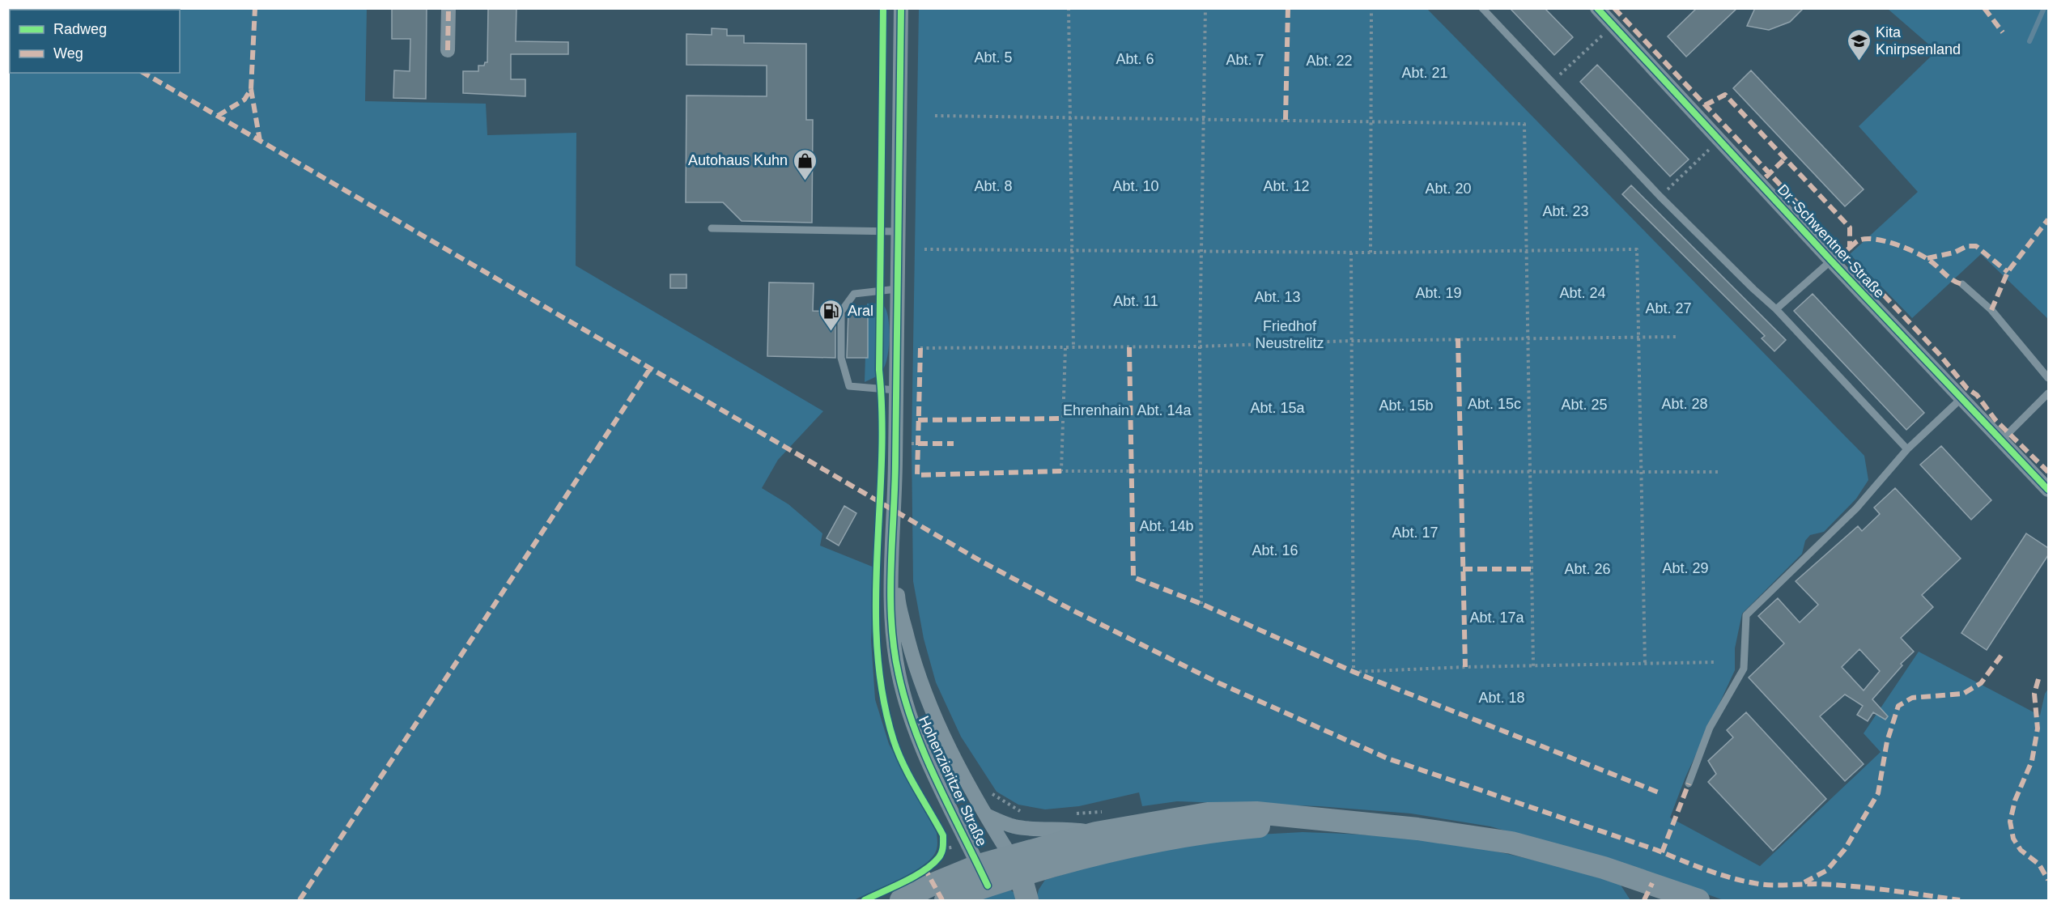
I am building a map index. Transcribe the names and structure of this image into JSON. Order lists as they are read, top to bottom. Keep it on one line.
{"streets":{"street":["Dr.-Schwentner-Straße","Hohenzieritzer Straße"]},"parks":["Abt. 5","Abt. 6","Abt. 7","Abt. 22","Abt. 21","Abt. 8","Abt. 10","Abt. 12","Abt. 20","Abt. 23","Abt. 19","Abt. 24","Abt. 13","Abt. 11","Abt. 27","Friedhof Neustrelitz","Abt. 15c","Abt. 28","Abt. 25","Abt. 15b","Abt. 15a","Ehrenhain","Abt. 14a","Abt. 14b","Abt. 17","Abt. 16","Abt. 29","Abt. 26","Abt. 17a","Abt. 18"],"places":{"school or university":["Kita Knirpsenland"],"shop":["Autohaus Kuhn"],"fuel station":["Aral"]},"legend":["Radweg","Weg"]}
